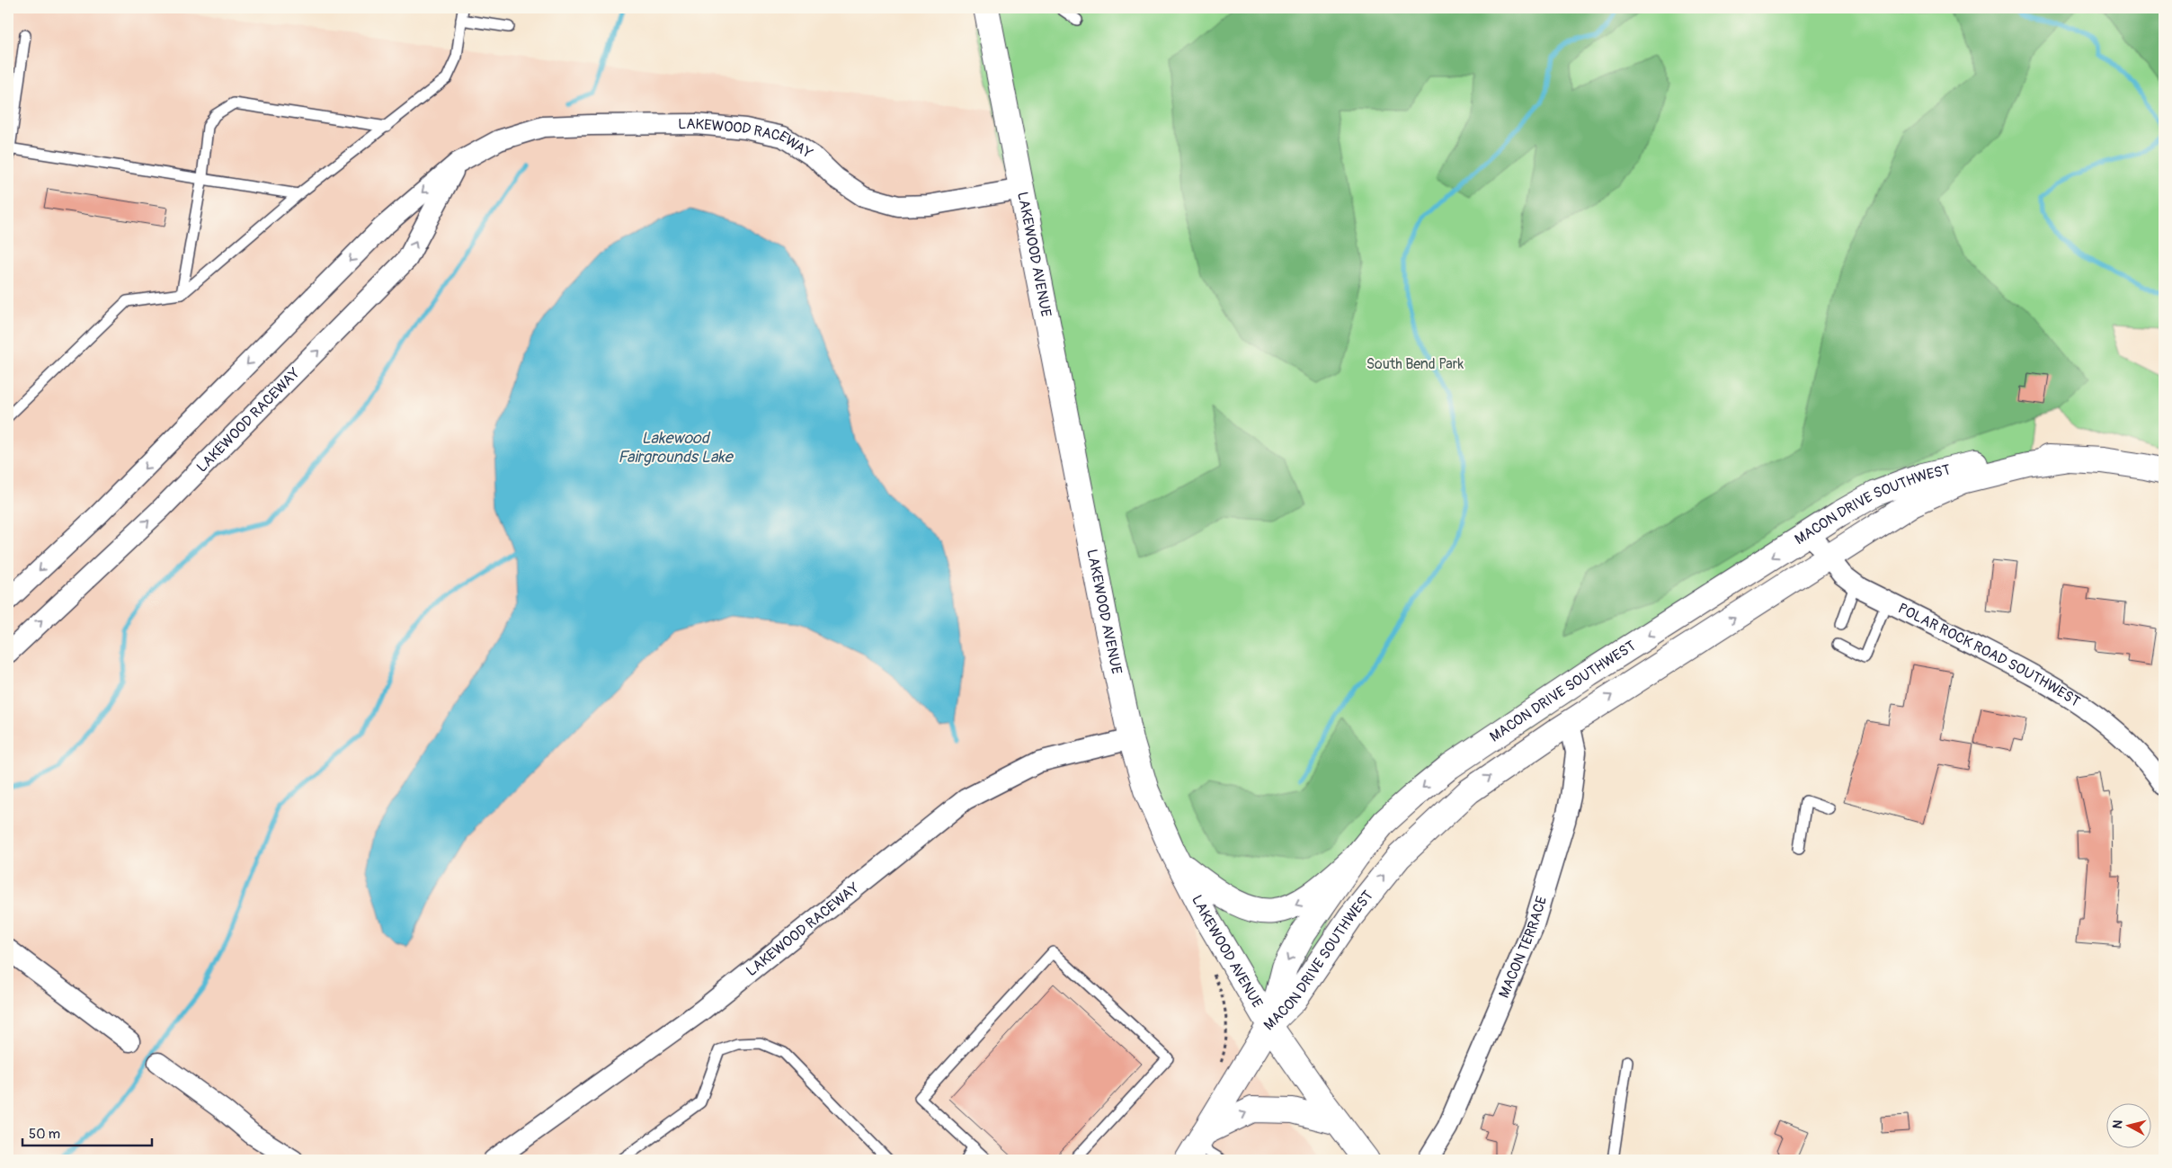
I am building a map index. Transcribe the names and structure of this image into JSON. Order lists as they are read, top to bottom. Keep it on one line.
{"streets":{"street":["LAKEWOOD RACEWAY","LAKEWOOD AVENUE","MACON DRIVE SOUTHWEST","POLAR ROCK ROAD SOUTHWEST","MACON TERRACE"]},"crossings":[["LAKEWOOD RACEWAY","LAKEWOOD AVENUE"],["LAKEWOOD AVENUE","MACON DRIVE SOUTHWEST"],["MACON DRIVE SOUTHWEST","POLAR ROCK ROAD SOUTHWEST"],["MACON DRIVE SOUTHWEST","MACON TERRACE"]],"water":["Lakewood Fairgrounds Lake"],"parks":["South Bend Park"],"scale_bar":"50 m","north":"left"}
